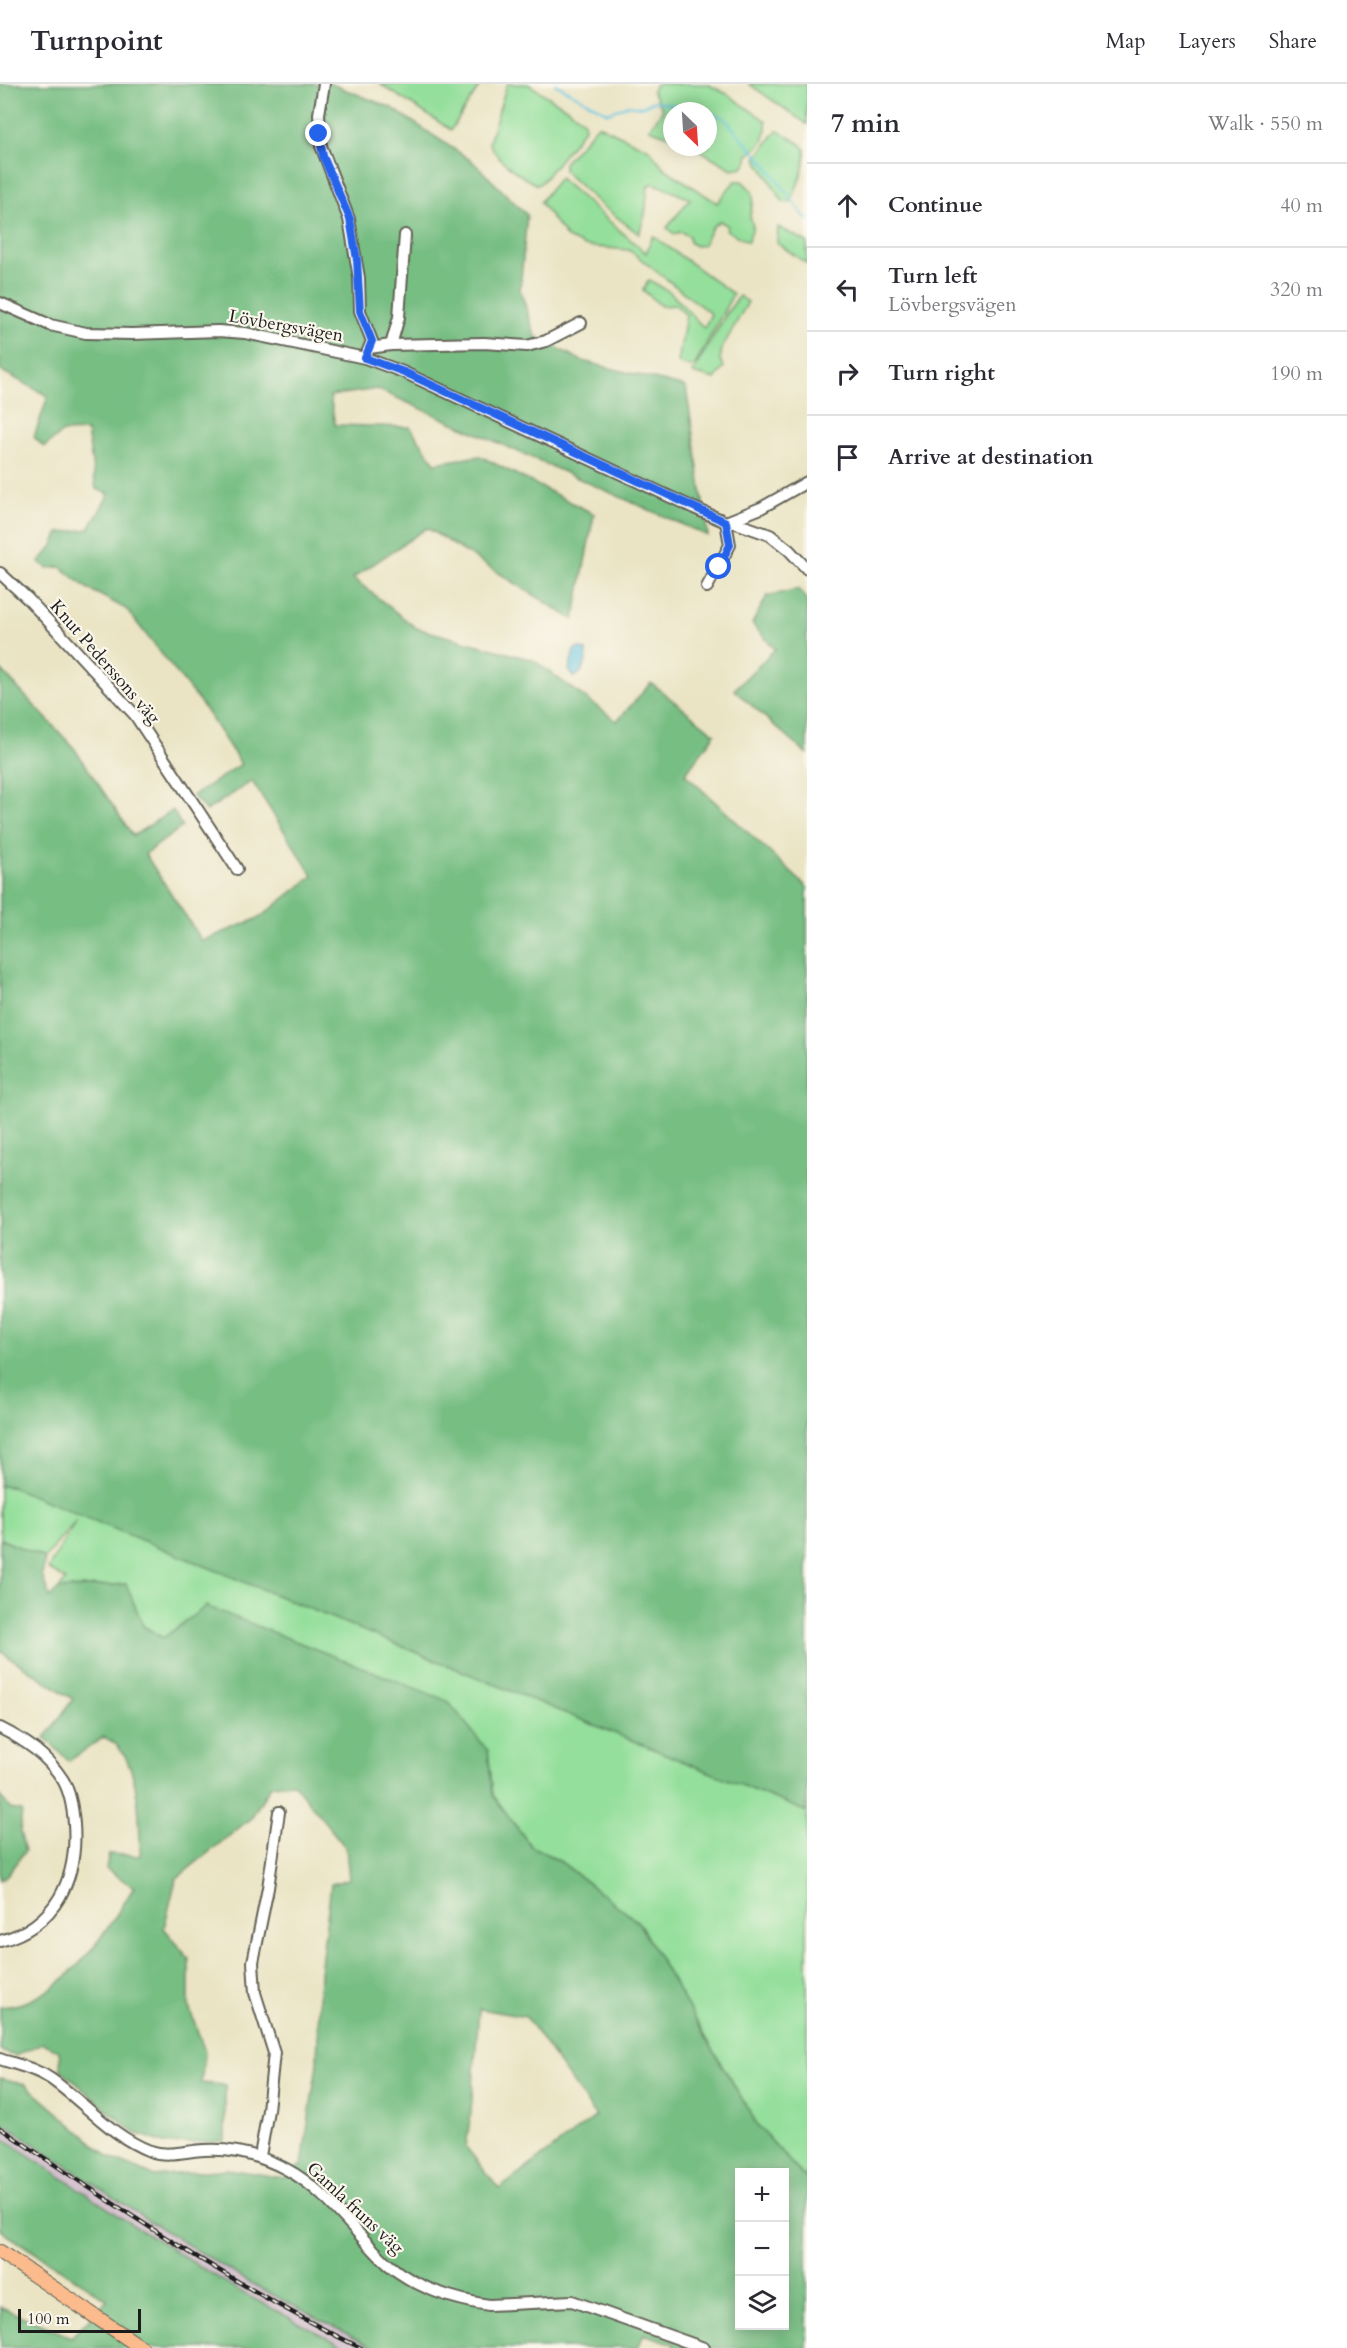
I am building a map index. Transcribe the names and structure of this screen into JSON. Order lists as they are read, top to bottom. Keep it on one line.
{"streets":{"street":["Lövbergsvägen","Knut Pederssons väg","Gamla fruns väg"]},"scale_bar":"100 m","north":"bottom right","page":{"header":"Turnpoint","nav":["Map","Layers","Share"],"heading":["7 min","Walk · 550 m"],"list":[["Continue","40 m"],["Turn left","Lövbergsvägen","320 m"],["Turn right","190 m"],"Arrive at destination"],"map_buttons":["+","−"],"scale":"100 m"}}
